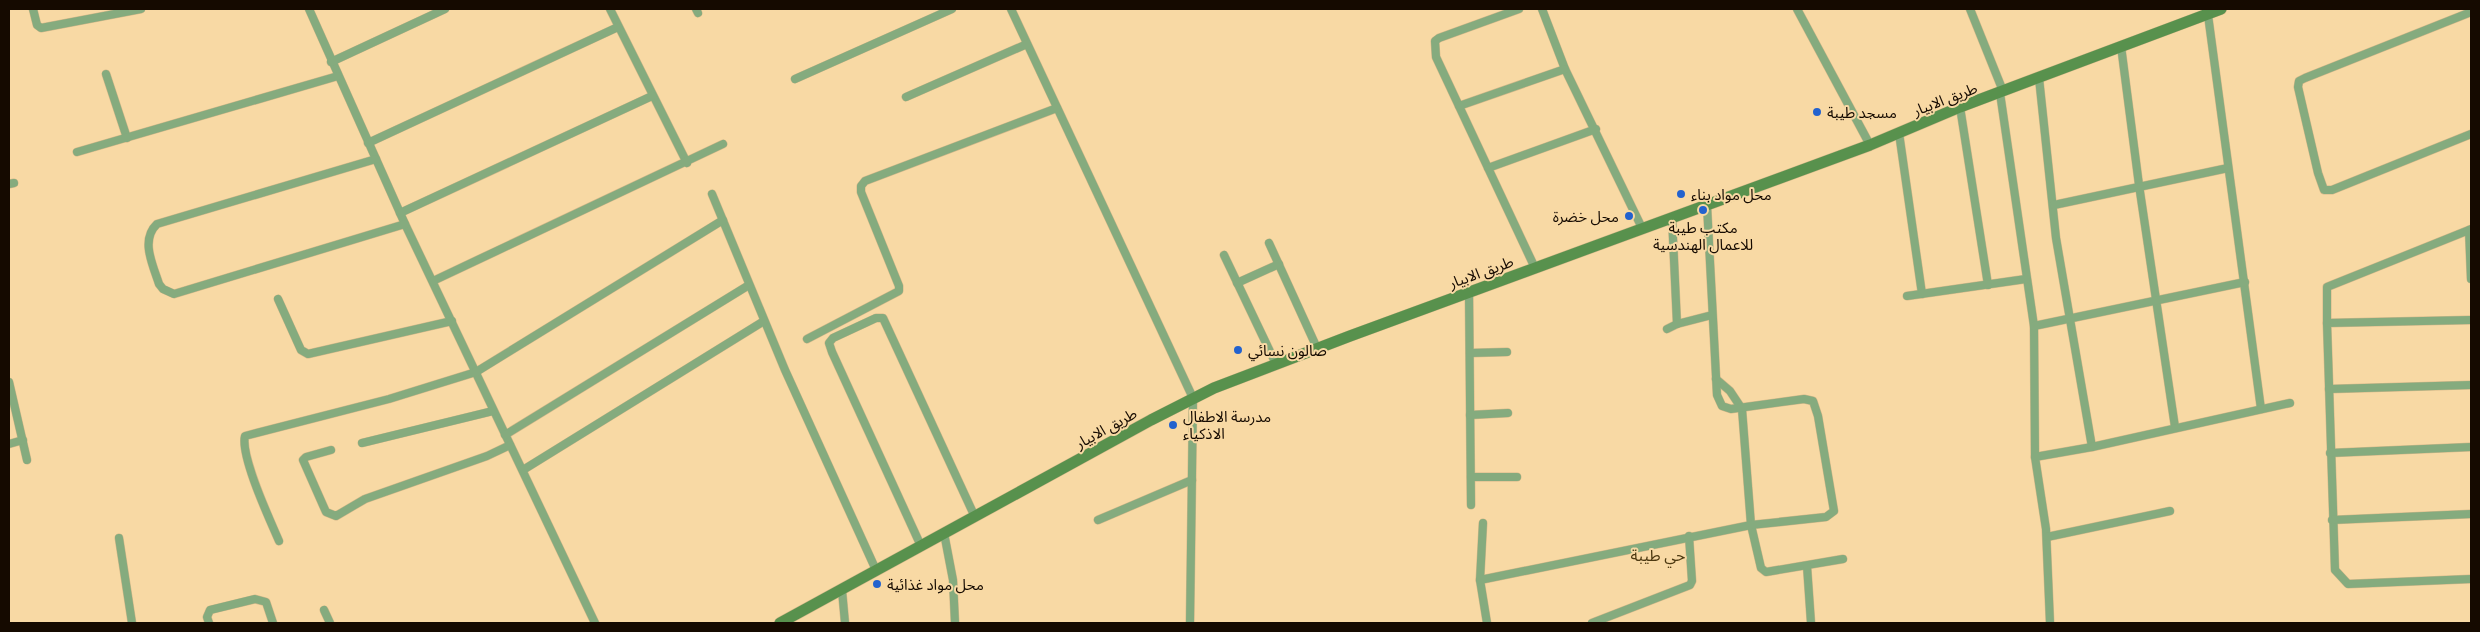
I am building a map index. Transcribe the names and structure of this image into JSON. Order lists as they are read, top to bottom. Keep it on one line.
{"streets":{"main road":["طريق الابيار"]},"districts":["حي طيبة"],"places":["مسجد طيبة","محل مواد بناء","مكتب طيبة للاعمال الهندسية","محل خضرة","صالون نسائي","مدرسة الاطفال الاذكياء","محل مواد غذائية"]}
